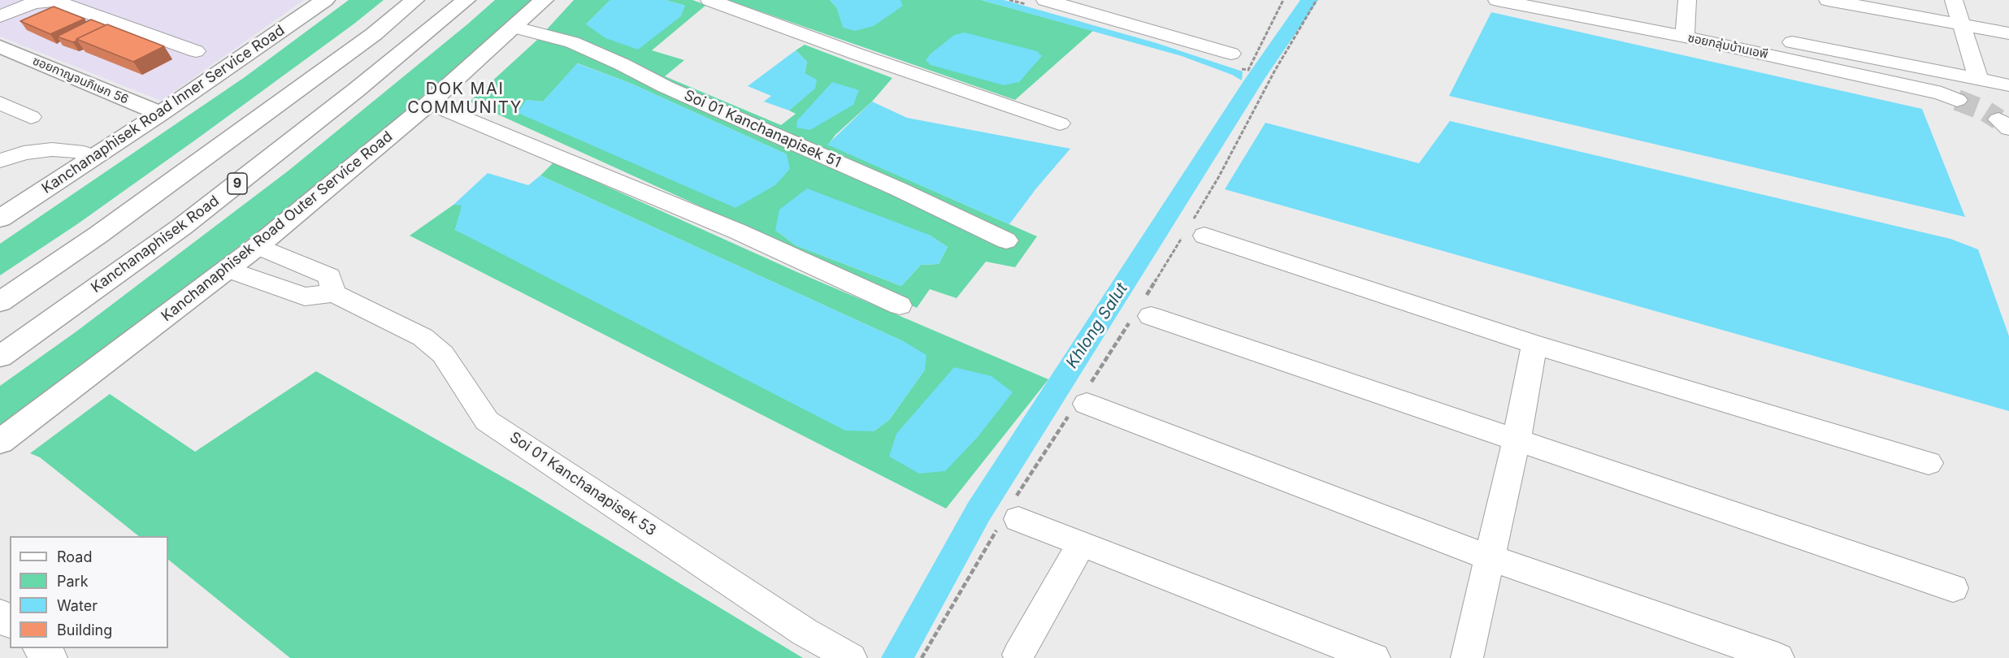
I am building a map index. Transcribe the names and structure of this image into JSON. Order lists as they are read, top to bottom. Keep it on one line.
{"streets":{"main road":["ซอยกาญจนภิเษก 56","Kanchanaphisek Road Inner Service Road","9","Kanchanaphisek Road Outer Service Road","Kanchanaphisek Road"],"street":["ซอยกลุ่มบ้านเอพี","Soi 01 Kanchanapisek 51","Soi 01 Kanchanapisek 53"]},"crossings":[["ซอยกาญจนภิเษก 56","Kanchanaphisek Road Inner Service Road"],["Soi 01 Kanchanapisek 51","Kanchanaphisek Road Outer Service Road"]],"districts":["DOK MAI COMMUNITY"],"water":["Khlong Salut"],"legend":["Road","Park","Water","Building"]}
